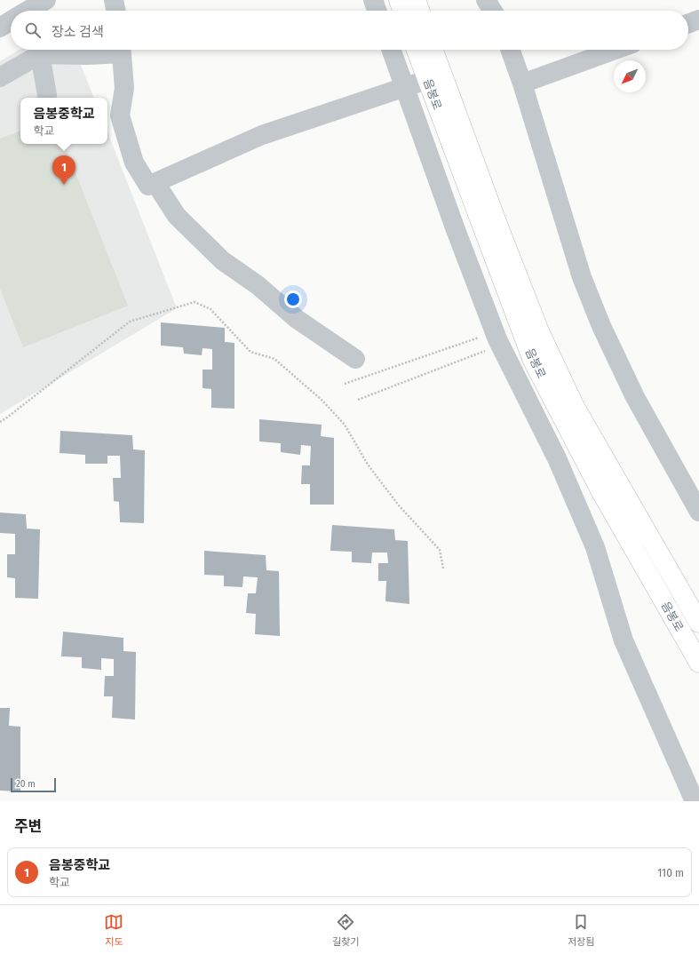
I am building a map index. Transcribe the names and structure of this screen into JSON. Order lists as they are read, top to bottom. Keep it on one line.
{"streets":{"main road":["음봉로"]},"scale_bar":"20 m","north":"bottom left","page":{"search":"장소 검색","popup":["음봉중학교","학교"],"pins":"1","scale":"20 m","heading":"주변","list":[{"mark":"1","name":"음봉중학교","note":"학교","value":"110 m"}],"nav":["지도","길찾기","저장됨"]}}
